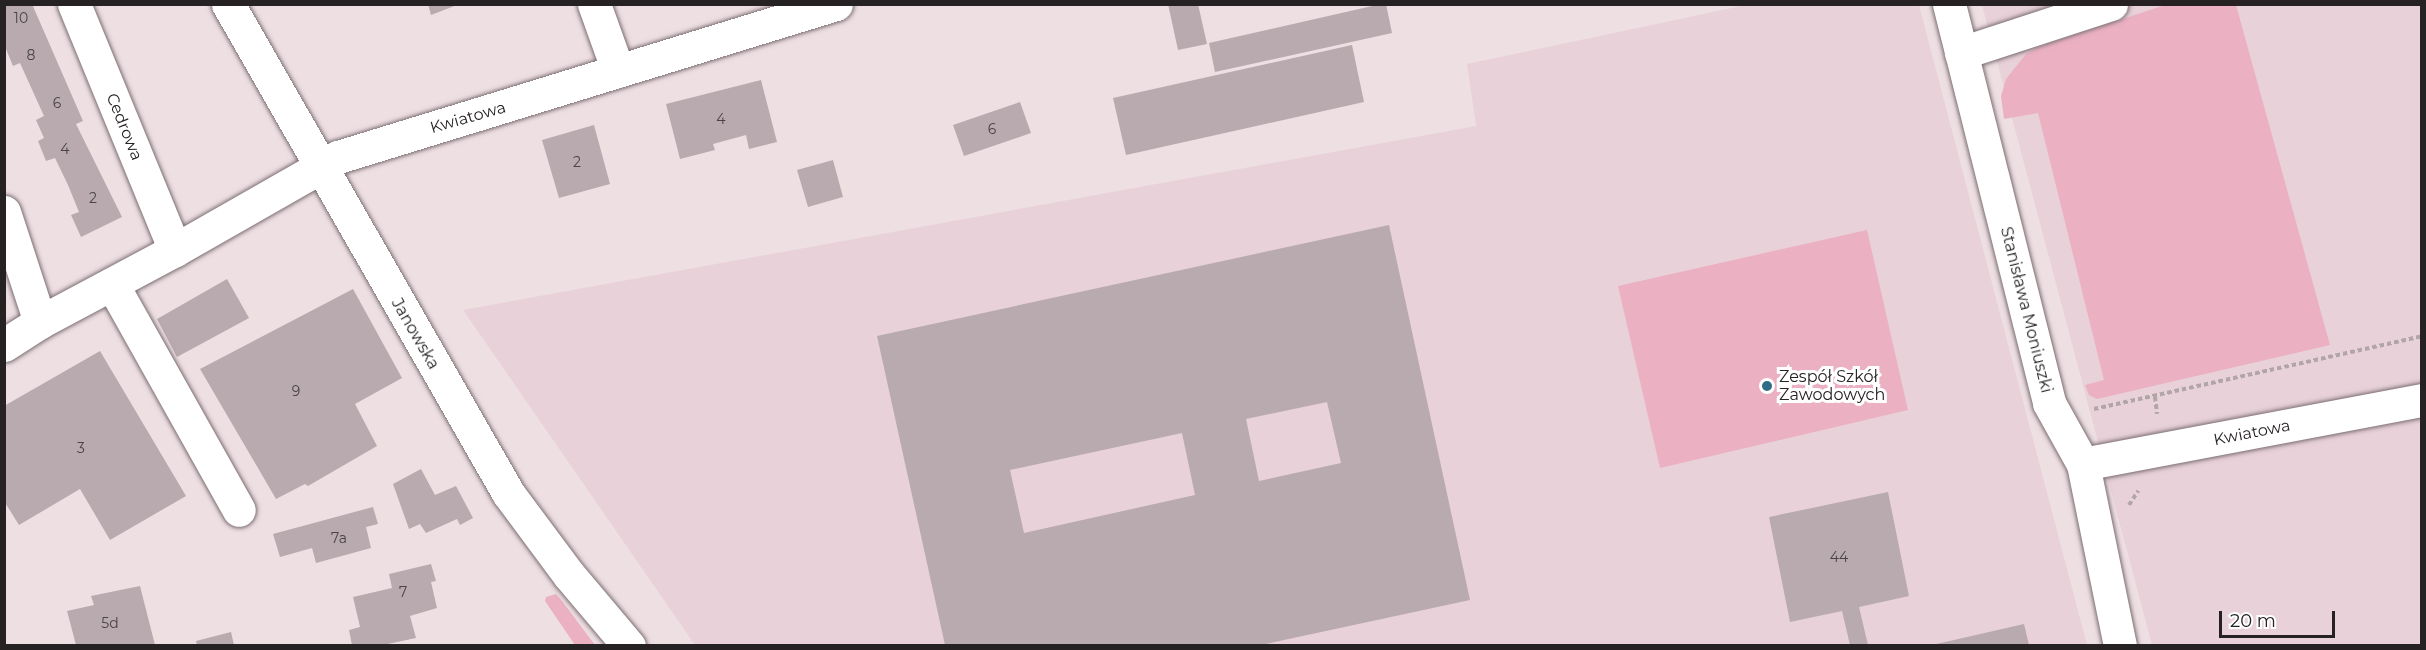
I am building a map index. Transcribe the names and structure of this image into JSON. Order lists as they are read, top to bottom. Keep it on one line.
{"streets":{"street":["Kwiatowa","Cedrowa","Stanisława Moniuszki","Janowska"]},"crossings":[["Kwiatowa","Stanisława Moniuszki"],["Kwiatowa","Janowska"]],"places":["Zespół Szkół Zawodowych"],"house_numbers":["10","8","6","4","6","4","2","2","9","3","7a","44","7","5d"],"scale_bar":"20 m"}
